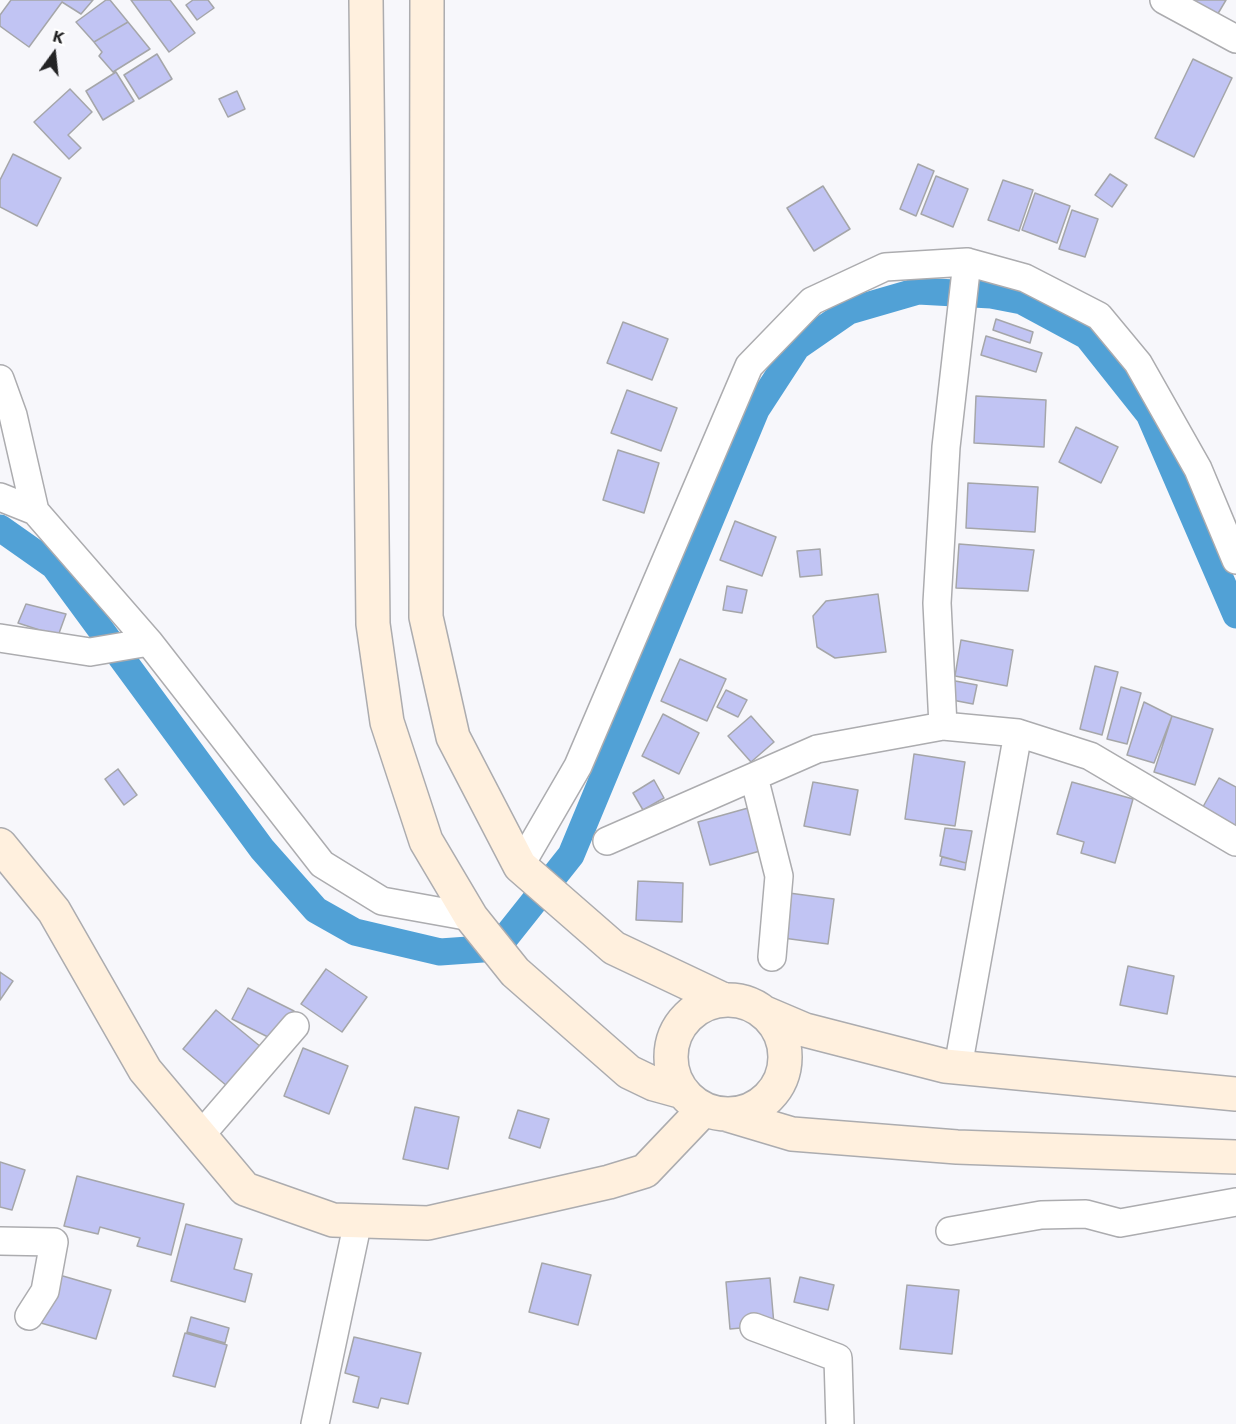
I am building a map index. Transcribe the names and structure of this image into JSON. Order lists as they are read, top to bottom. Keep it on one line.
{"north":"top"}
